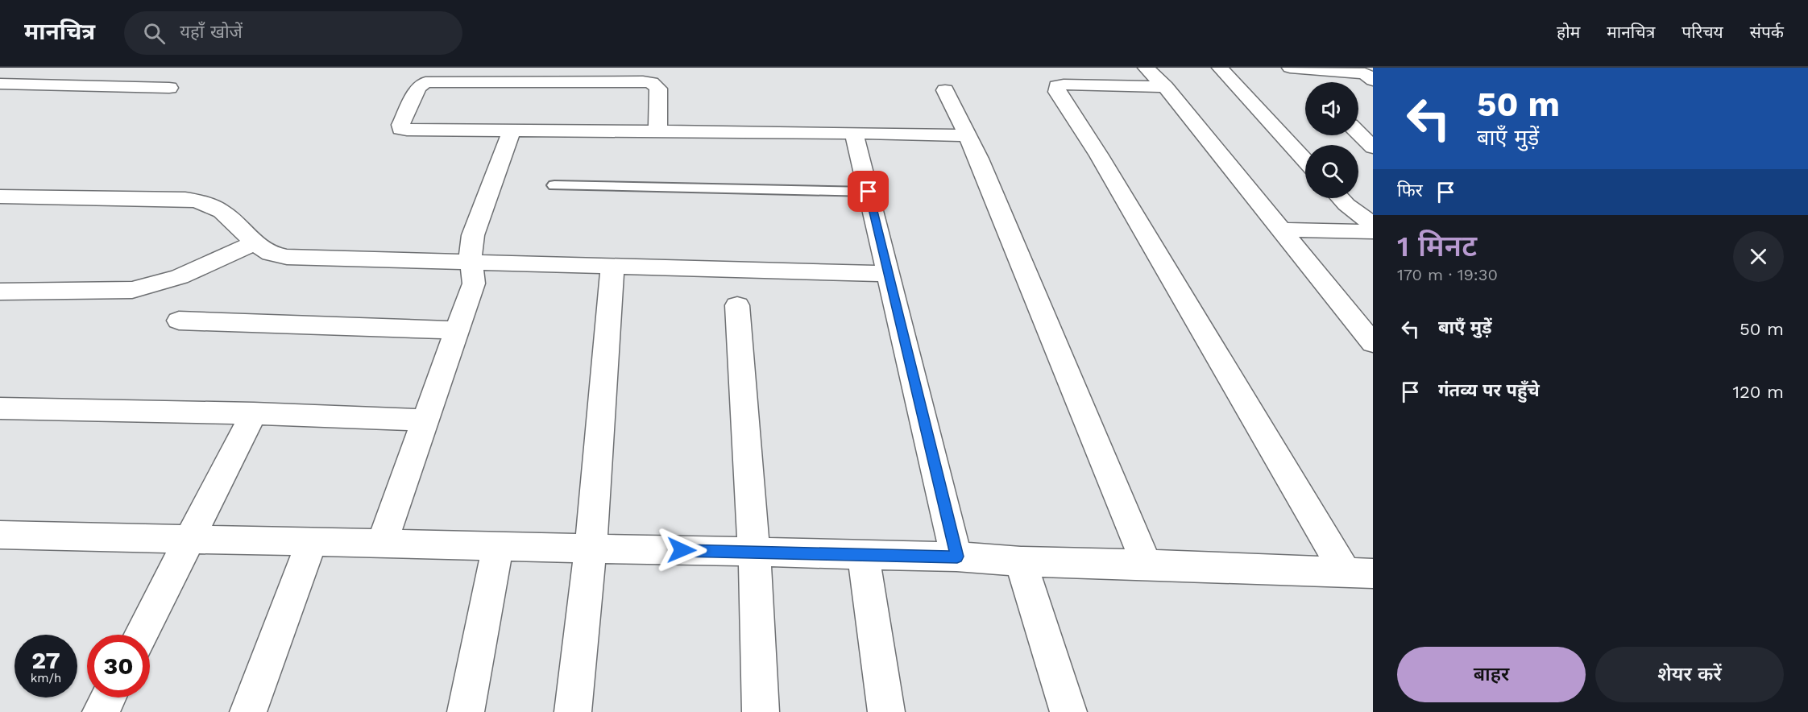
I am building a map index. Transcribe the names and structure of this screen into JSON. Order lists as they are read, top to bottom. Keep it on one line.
{"page":{"header":"मानचित्र","search":"यहाँ खोजें","nav":["होम","मानचित्र","परिचय","संपर्क"],"turn":["50 m","बाएँ मुड़ें"],"then":"फिर","heading":["1 मिनट","170 m · 19:30"],"list":[{"name":"बाएँ मुड़ें","value":"50 m"},{"name":"गंतव्य पर पहुँचे","value":"120 m"}],"speed":"27 km/h","limit":"30","buttons":["बाहर","शेयर करें"]}}
